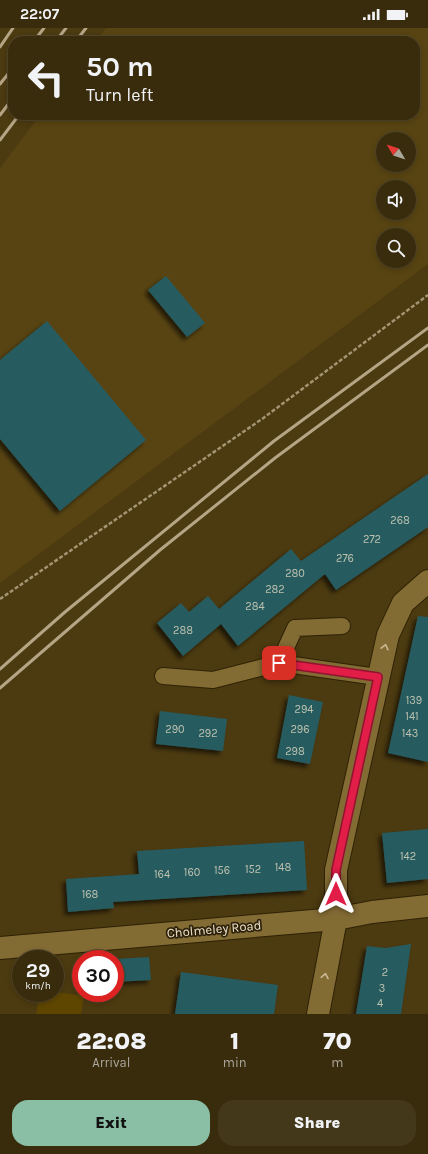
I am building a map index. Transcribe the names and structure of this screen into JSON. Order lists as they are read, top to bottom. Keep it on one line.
{"streets":{"street":["Cholmeley Road"]},"house_numbers":["268","272","276","280","282","284","288","139","294","141","290","296","292","143","298","142","148","152","156","160","164","168","2","3","4"],"north":"top left","page":{"status":"22:07","turn":["50 m","Turn left"],"speed":"29 km/h","limit":"30","eta":["22:08","Arrival","1","min","70","m"],"buttons":["Exit","Share"]}}
